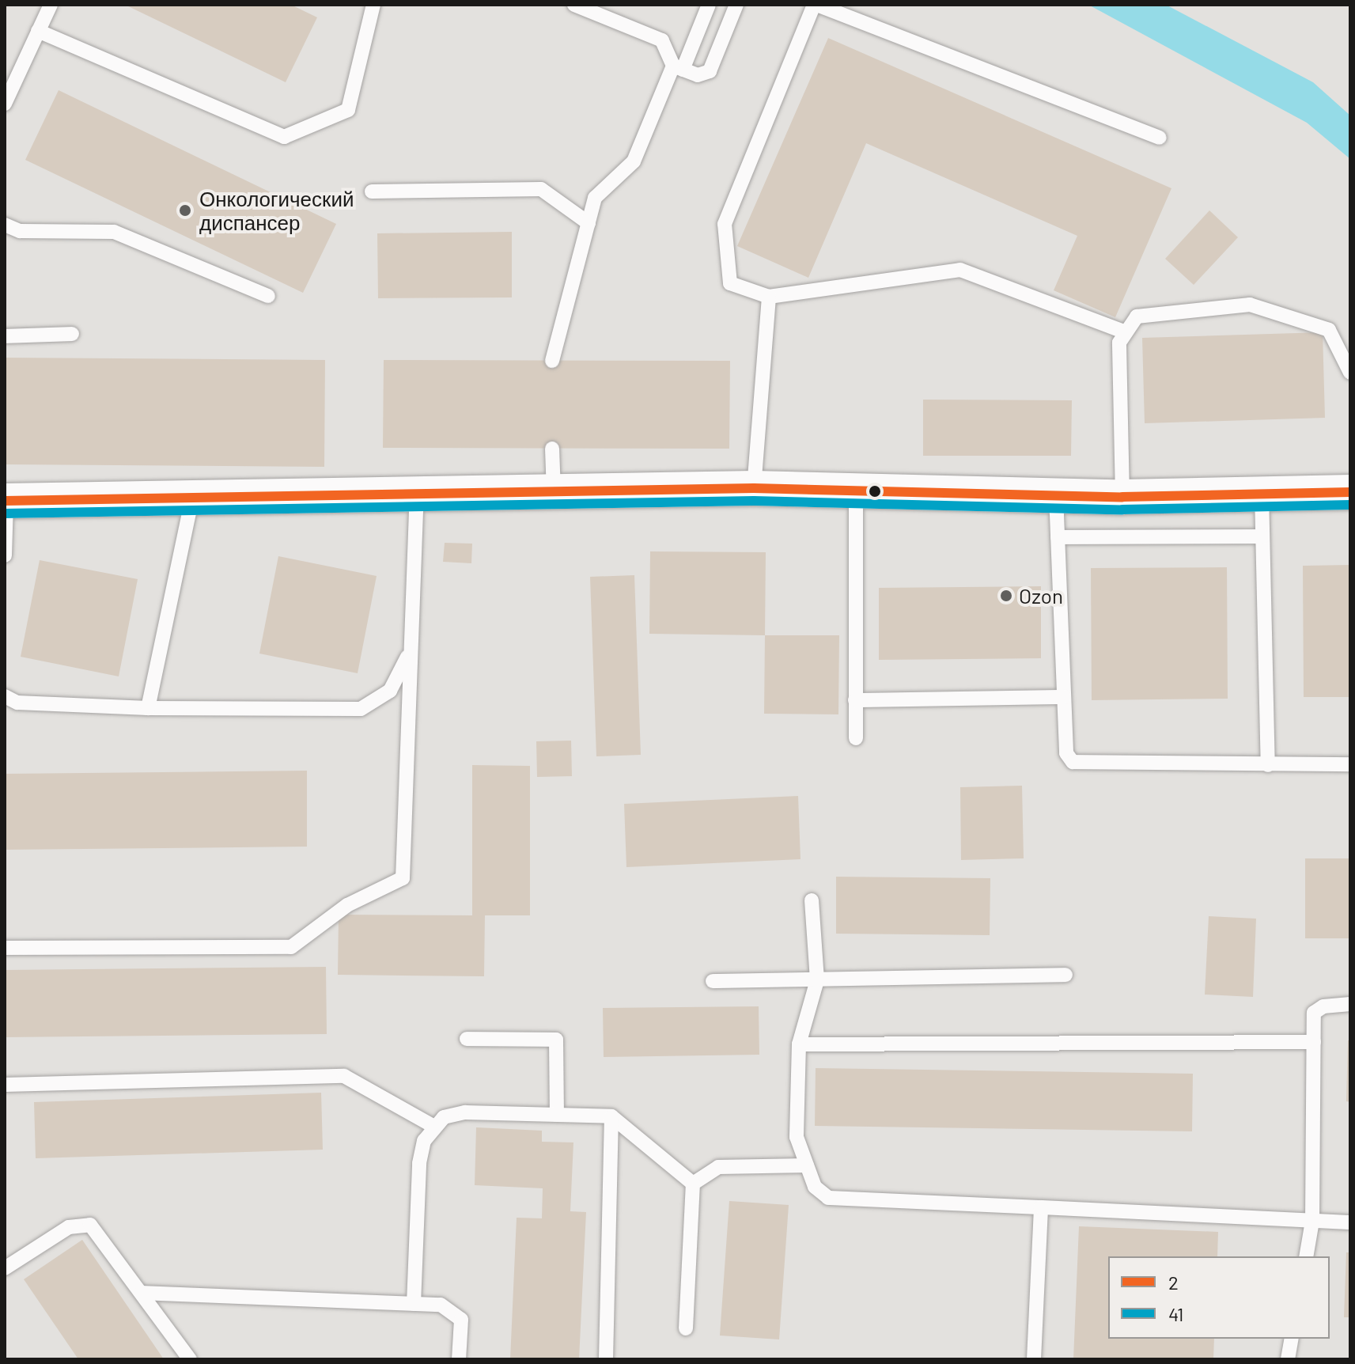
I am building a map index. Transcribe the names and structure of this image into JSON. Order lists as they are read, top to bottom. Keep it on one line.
{"places":["Онкологический диспансер","Ozon"],"lines":["transit line 2","transit line 41"],"legend":["2","41"]}
